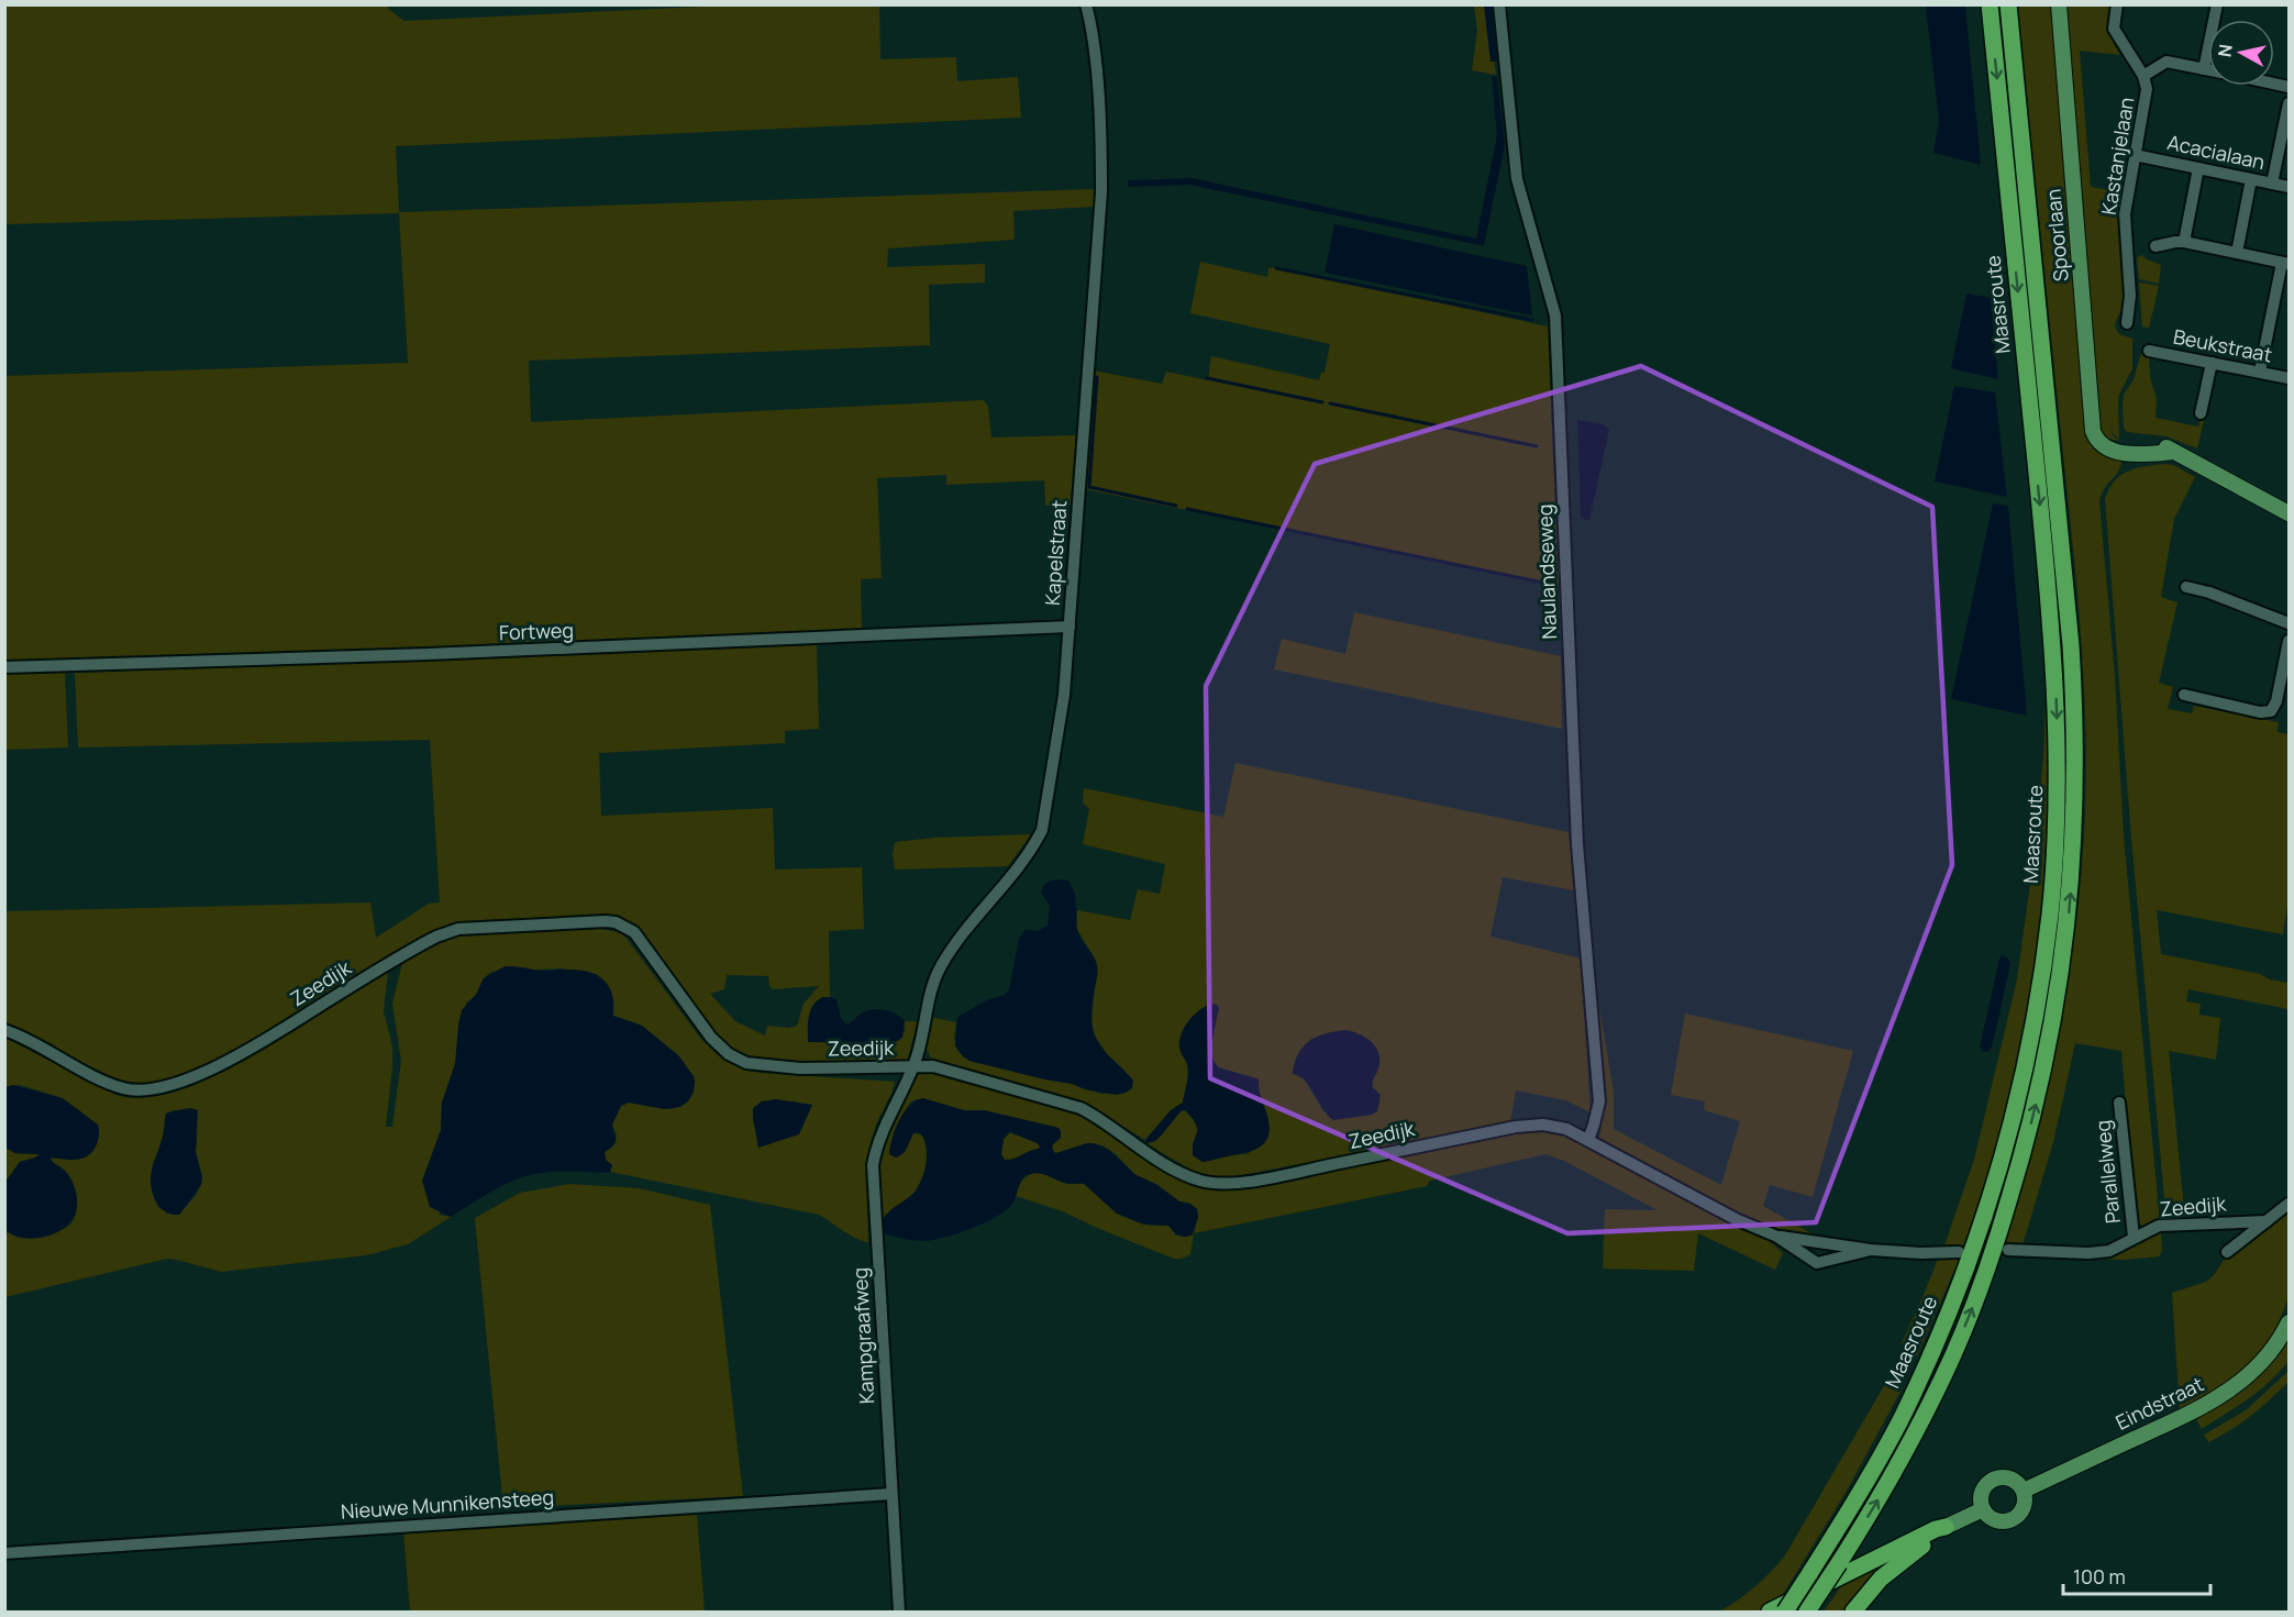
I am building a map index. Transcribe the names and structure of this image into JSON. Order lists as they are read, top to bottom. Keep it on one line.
{"streets":{"highway":["Maasroute"],"main road":["Spoorlaan","Eindstraat"],"street":["Acacialaan","Kastanjelaan","Beukstraat","Kapelstraat","Naulandseweg","Fortweg","Zeedijk","Parallelweg","Kampgraafweg","Nieuwe Munnikensteeg"]},"crossings":[["Acacialaan","Kastanjelaan"],["Kapelstraat","Fortweg"],["Kapelstraat","Zeedijk"],["Kapelstraat","Kampgraafweg"],["Naulandseweg","Zeedijk"],["Zeedijk","Parallelweg"],["Zeedijk","Kampgraafweg"],["Kampgraafweg","Nieuwe Munnikensteeg"]],"scale_bar":"100 m","north":"left"}
